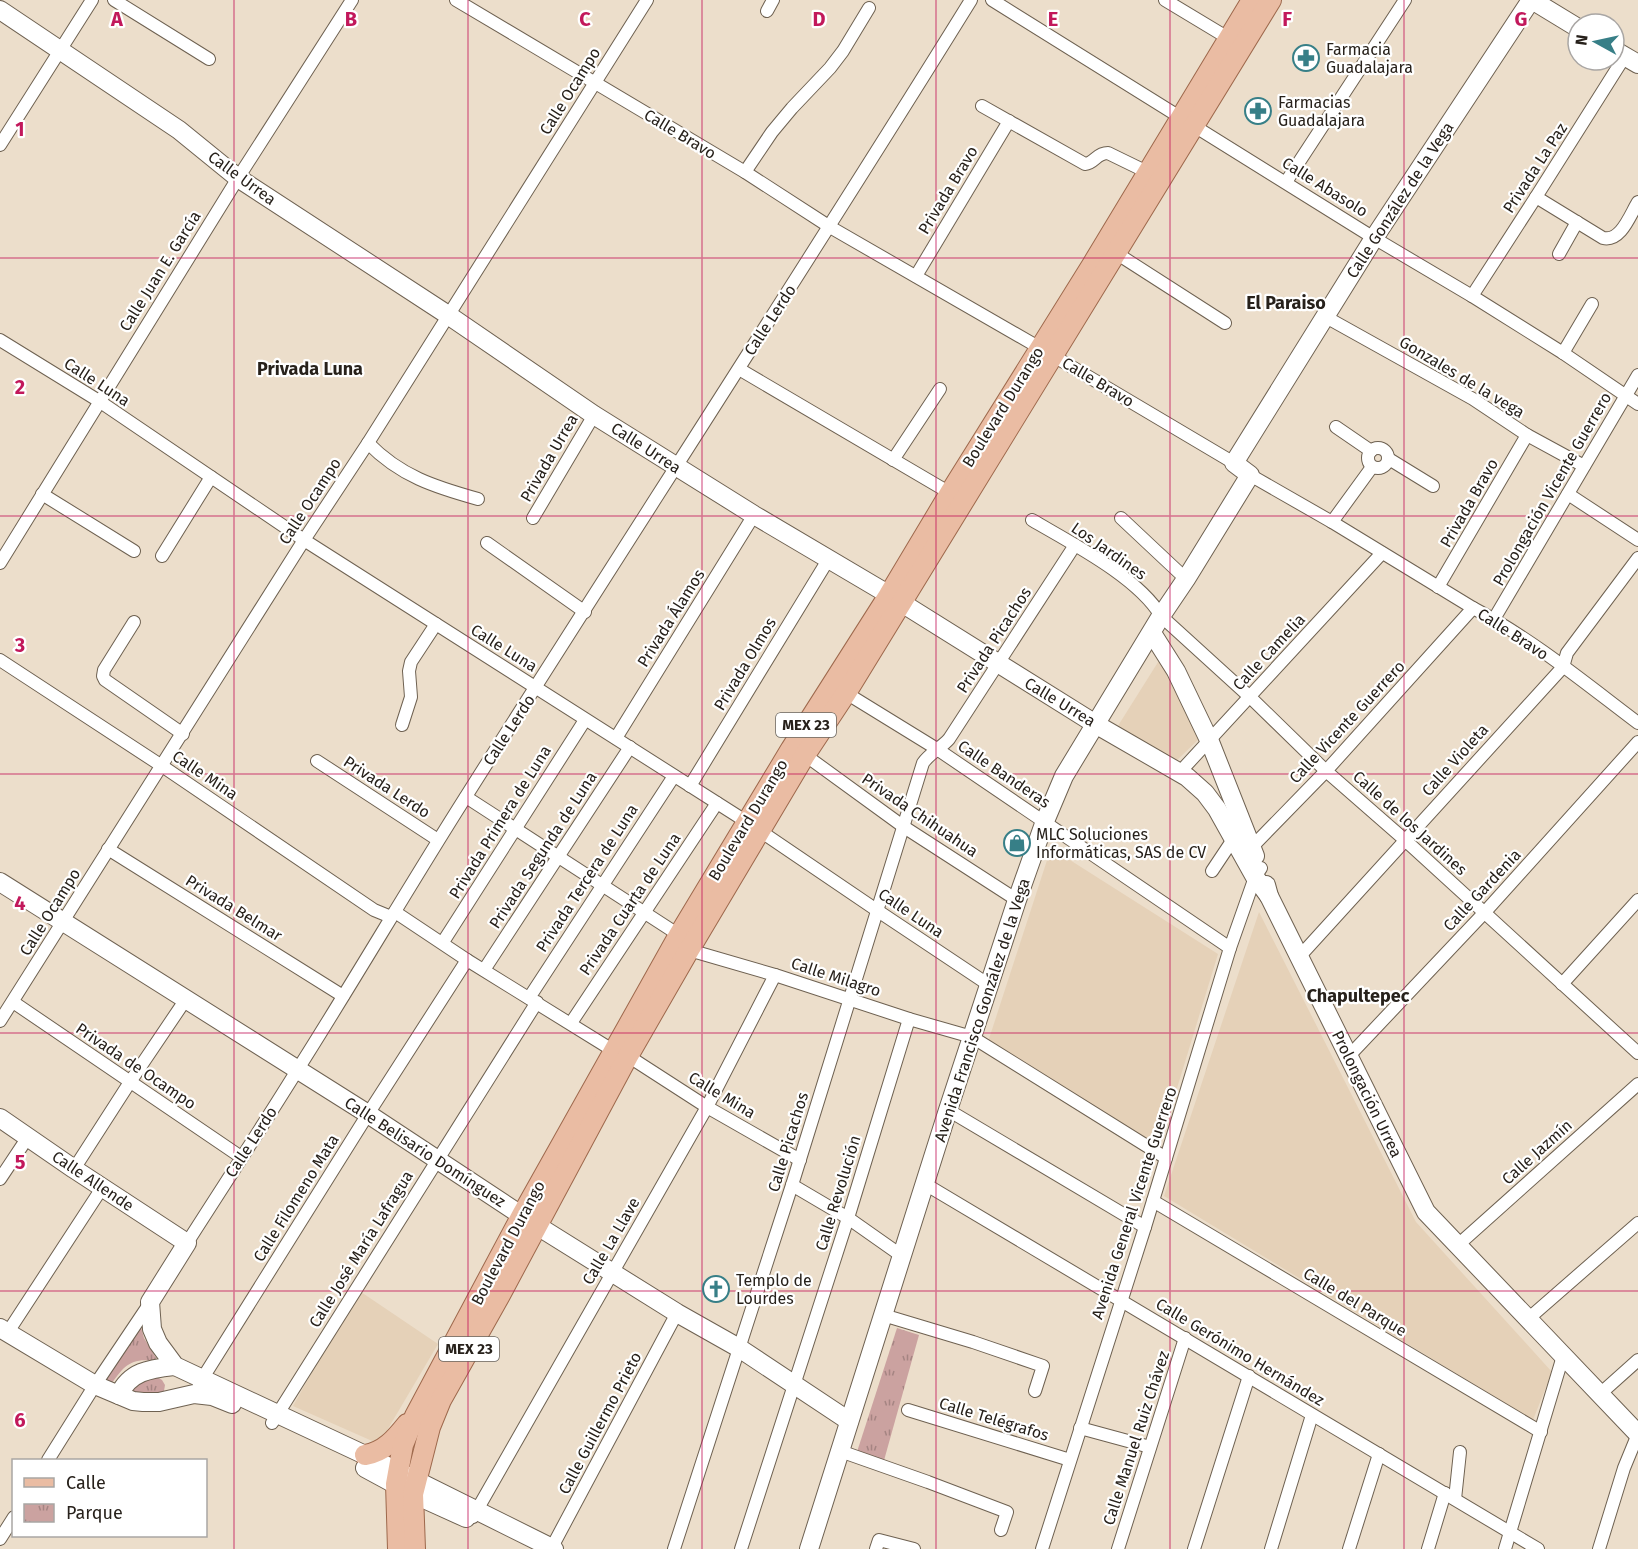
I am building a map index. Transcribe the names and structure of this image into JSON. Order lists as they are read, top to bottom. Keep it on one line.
{"streets":{"main road":["Boulevard Durango","MEX 23"],"street":["Calle Ocampo","Calle Bravo","Privada La Paz","Calle Urrea","Calle Abasolo","Privada Bravo","Calle González de la Vega","Calle Juan E. García","Calle Lerdo","Gonzales de la vega","Calle Luna","Privada Urrea","Prolongación Vicente Guerrero","Los Jardines","Privada Álamos","Privada Picachos","Calle Camelia","Privada Olmos","Calle Vicente Guerrero","Calle Violeta","Calle Banderas","Calle Mina","Privada Lerdo","Privada Chihuahua","Privada Primera de Luna","Calle de los Jardines","Privada Segunda de Luna","Privada Tercera de Luna","Calle Gardenia","Privada Cuarta de Luna","Privada Belmar","Calle Milagro","Avenida Francisco González de la Vega","Privada de Ocampo","Prolongación Urrea","Calle Picachos","Calle Belisario Domínguez","Calle Jazmín","Calle Allende","Calle Revolución","Calle Filomeno Mata","Avenida General Vicente Guerrero","Calle La Llave","Calle José María Lafragua","Calle del Parque","Calle Gerónimo Hernández","Calle Telégrafos","Calle Guillermo Prieto","Calle Manuel Ruiz Chávez"]},"crossings":[["Calle Ocampo","Calle Bravo"],["Calle Ocampo","Calle Urrea"],["Calle Ocampo","Calle Luna"],["Calle Ocampo","Calle Mina"],["Calle Ocampo","Privada Belmar"],["Calle Ocampo","Privada de Ocampo"],["Calle Ocampo","Calle Belisario Domínguez"],["Calle Bravo","Privada Bravo"],["Calle Bravo","Calle González de la Vega"],["Calle Bravo","Calle Lerdo"],["Calle Bravo","Boulevard Durango"],["Calle Bravo","Prolongación Vicente Guerrero"],["Calle Bravo","Calle Camelia"],["Calle Bravo","Calle Vicente Guerrero"],["Calle Bravo","Calle Violeta"],["Calle Bravo","Avenida Francisco González de la Vega"],["Privada La Paz","Calle Abasolo"],["Calle Urrea","Calle Juan E. García"],["Calle Urrea","Calle Lerdo"],["Calle Urrea","Boulevard Durango"],["Calle Urrea","Privada Urrea"],["Calle Urrea","Privada Álamos"],["Calle Urrea","Privada Picachos"],["Calle Urrea","Calle Camelia"],["Calle Urrea","Privada Olmos"],["Calle Urrea","Calle Vicente Guerrero"],["Calle Urrea","Avenida Francisco González de la Vega"],["Calle Urrea","Prolongación Urrea"],["Calle Abasolo","Calle González de la Vega"],["Calle Abasolo","Boulevard Durango"],["Calle Abasolo","Prolongación Vicente Guerrero"],["Privada Bravo","Gonzales de la vega"],["Calle González de la Vega","Gonzales de la vega"],["Calle Juan E. García","Calle Luna"],["Calle Lerdo","Calle Luna"],["Calle Lerdo","Calle Mina"],["Calle Lerdo","Privada Lerdo"],["Calle Lerdo","Privada Belmar"],["Calle Lerdo","Calle Milagro"],["Calle Lerdo","Privada de Ocampo"],["Calle Lerdo","Calle Belisario Domínguez"],["Calle Lerdo","Calle Allende"],["Gonzales de la vega","Prolongación Vicente Guerrero"],["Calle Luna","Boulevard Durango"],["Calle Luna","Privada Álamos"],["Calle Luna","Privada Olmos"],["Calle Luna","Privada Primera de Luna"],["Calle Luna","Privada Segunda de Luna"],["Calle Luna","Privada Tercera de Luna"],["Calle Luna","Privada Cuarta de Luna"],["Calle Luna","Avenida Francisco González de la Vega"],["Calle Luna","Calle Picachos"],["Boulevard Durango","Calle Banderas"],["Boulevard Durango","Calle Mina"],["Boulevard Durango","Privada Chihuahua"],["Boulevard Durango","Calle Milagro"],["Boulevard Durango","Calle Belisario Domínguez"],["Los Jardines","Privada Picachos"],["Los Jardines","Calle de los Jardines"],["Los Jardines","Avenida Francisco González de la Vega"],["Privada Picachos","Calle Banderas"],["Privada Picachos","Calle Picachos"],["Calle Camelia","Calle de los Jardines"],["Calle Camelia","Prolongación Urrea"],["Calle Vicente Guerrero","Calle de los Jardines"],["Calle Vicente Guerrero","Prolongación Urrea"],["Calle Violeta","Calle de los Jardines"],["Calle Violeta","Prolongación Urrea"],["Calle Banderas","Avenida Francisco González de la Vega"],["Calle Banderas","Calle Picachos"],["Calle Banderas","Avenida General Vicente Guerrero"],["Calle Mina","Privada Primera de Luna"],["Calle Mina","Privada Segunda de Luna"],["Calle Mina","Privada Tercera de Luna"],["Calle Mina","Privada Cuarta de Luna"],["Calle Mina","Calle Picachos"],["Calle Mina","Calle Filomeno Mata"],["Calle Mina","Calle La Llave"],["Calle Mina","Calle José María Lafragua"],["Privada Chihuahua","Avenida Francisco González de la Vega"],["Privada Chihuahua","Calle Picachos"],["Privada Primera de Luna","Calle Milagro"],["Calle de los Jardines","Calle Gardenia"],["Calle de los Jardines","Avenida Francisco González de la Vega"],["Privada Segunda de Luna","Calle Milagro"],["Privada Tercera de Luna","Calle Milagro"],["Privada Tercera de Luna","Calle José María Lafragua"],["Calle Gardenia","Prolongación Urrea"],["Privada Cuarta de Luna","Calle Milagro"],["Calle Milagro","Avenida Francisco González de la Vega"],["Calle Milagro","Calle Picachos"],["Calle Milagro","Calle Revolución"],["Calle Milagro","Avenida General Vicente Guerrero"],["Calle Milagro","Calle La Llave"],["Avenida Francisco González de la Vega","Prolongación Urrea"],["Avenida Francisco González de la Vega","Calle Belisario Domínguez"],["Avenida Francisco González de la Vega","Calle Gerónimo Hernández"],["Prolongación Urrea","Calle Jazmín"],["Prolongación Urrea","Avenida General Vicente Guerrero"],["Calle Picachos","Calle Belisario Domínguez"],["Calle Belisario Domínguez","Calle Revolución"],["Calle Belisario Domínguez","Calle Filomeno Mata"],["Calle Belisario Domínguez","Calle La Llave"],["Calle Belisario Domínguez","Calle José María Lafragua"],["Calle Belisario Domínguez","Calle Guillermo Prieto"],["Avenida General Vicente Guerrero","Calle del Parque"],["Avenida General Vicente Guerrero","Calle Gerónimo Hernández"],["Avenida General Vicente Guerrero","Calle Telégrafos"],["Calle Gerónimo Hernández","Calle Manuel Ruiz Chávez"]],"districts":["El Paraiso","Privada Luna","Chapultepec"],"places":{"pharmacy":["Farmacia Guadalajara","Farmacias Guadalajara"],"shop":["MLC Soluciones Informáticas, SAS de CV"],"church":["Templo de Lourdes"]},"legend":["Calle","Parque"],"north":"left","grid":{"columns":["A","B","C","D","E","F","G"],"rows":["1","2","3","4","5","6"]}}
